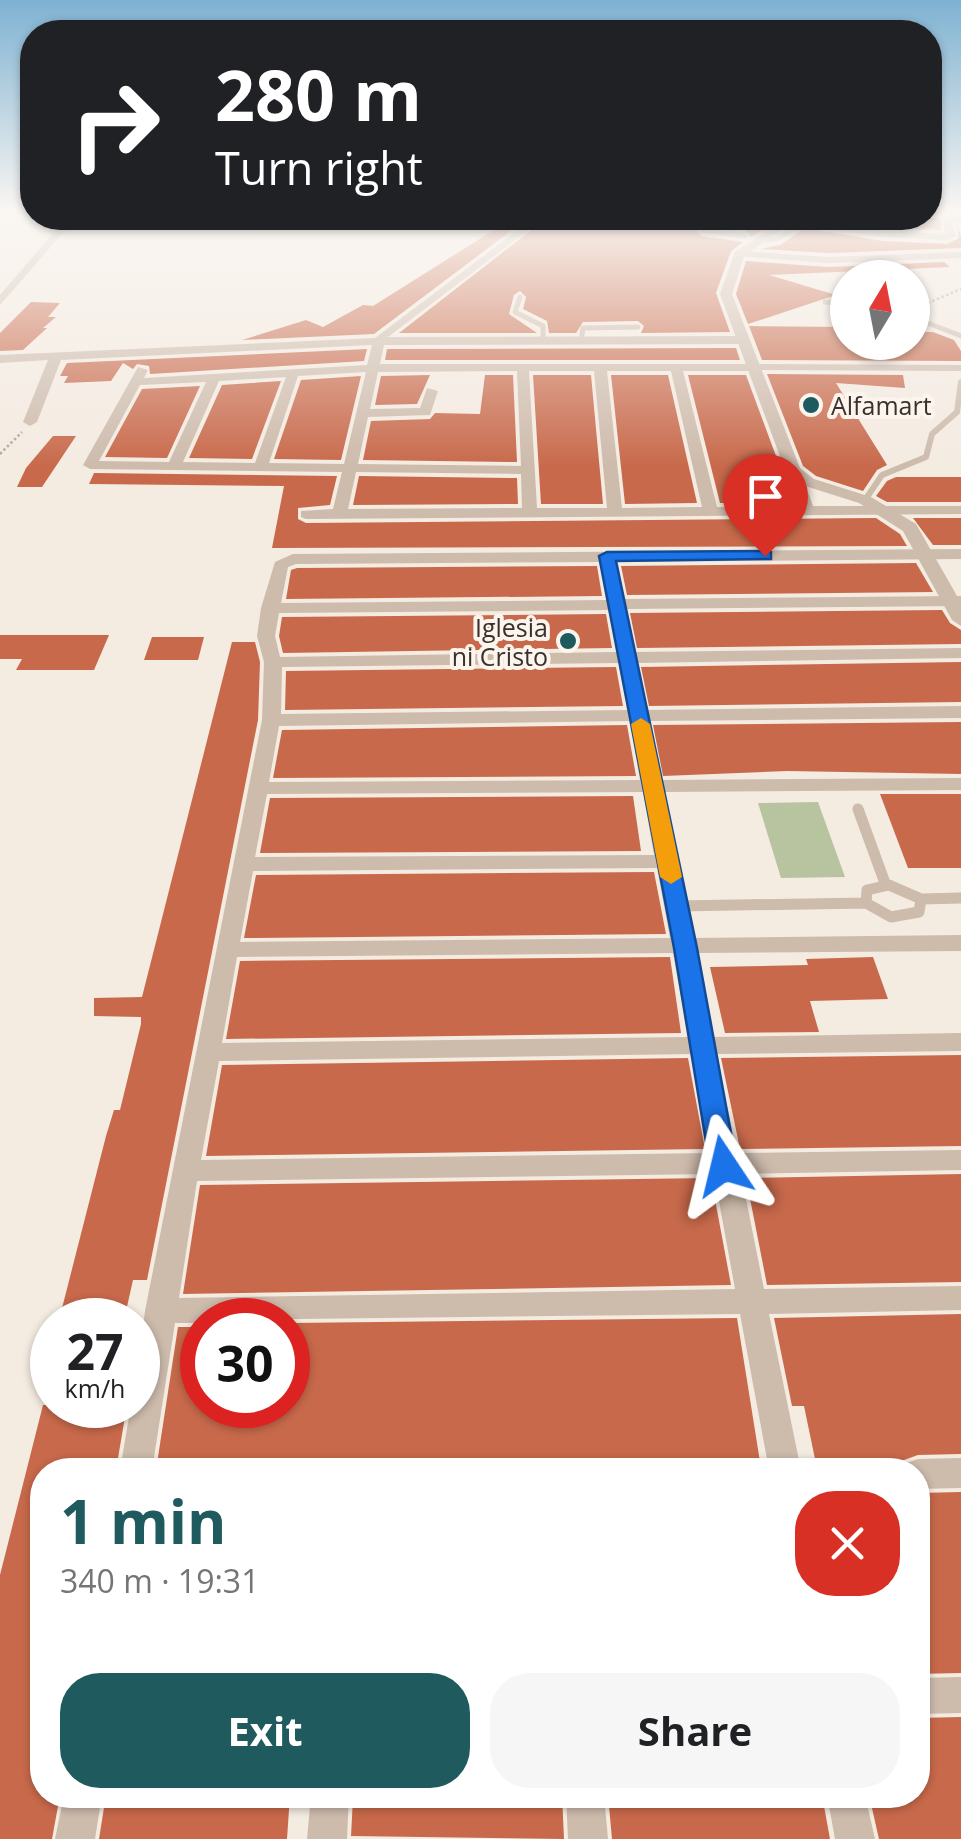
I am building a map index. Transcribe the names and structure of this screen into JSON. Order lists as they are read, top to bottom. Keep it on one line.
{"places":["Alfamart","Iglesia ni Cristo"],"north":"top","page":{"turn":["280 m","Turn right"],"speed":"27 km/h","limit":"30","heading":["1 min","340 m · 19:31"],"buttons":["Exit","Share"]}}
